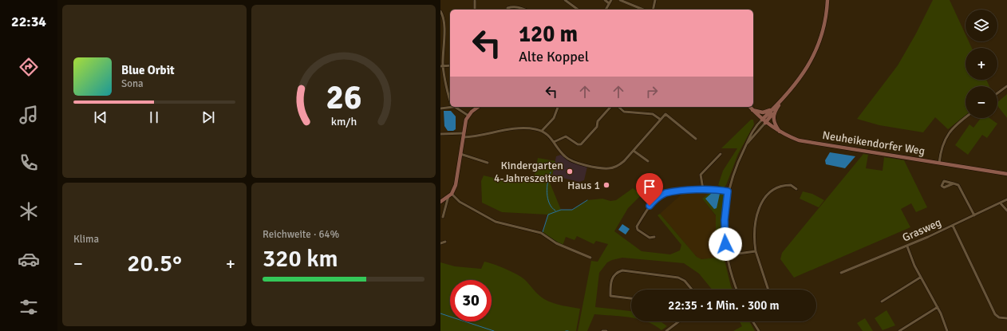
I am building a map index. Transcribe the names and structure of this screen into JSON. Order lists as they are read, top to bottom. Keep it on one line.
{"streets":{"street":["Neuheikendorfer Weg","Grasweg"]},"places":["Kindergarten 4-Jahreszeiten","Haus 1"],"page":{"tabs":"22:34","map_buttons":["+","−"],"turn":["120 m","Alte Koppel"],"song":["Blue Orbit","Sona"],"tile":["Klima",["Reichweite · 64%","320 km"]],"heat":["−","20.5°","+"],"limit":"30","trip":"22:35 · 1 Min. · 300 m","gauge":["26","km/h"]}}
